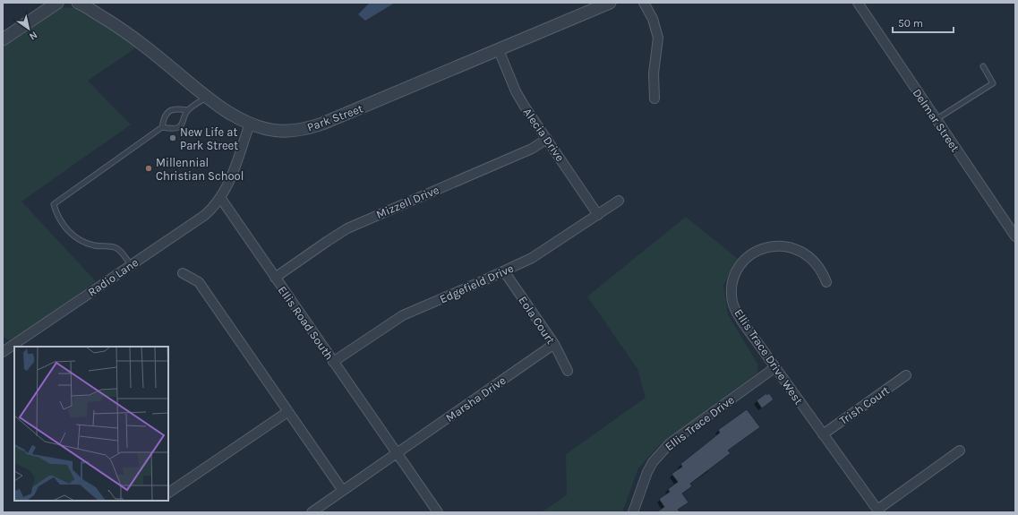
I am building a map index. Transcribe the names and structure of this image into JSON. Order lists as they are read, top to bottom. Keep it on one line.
{"streets":{"street":["Park Street","Delmar Street","Alecia Drive","Mizzell Drive","Radio Lane","Edgefield Drive","Eola Court","Ellis Road South","Ellis Trace Drive West","Marsha Drive","Trish Court","Ellis Trace Drive"]},"crossings":[["Park Street","Alecia Drive"],["Alecia Drive","Mizzell Drive"],["Alecia Drive","Edgefield Drive"],["Mizzell Drive","Ellis Road South"],["Radio Lane","Ellis Road South"],["Edgefield Drive","Eola Court"],["Edgefield Drive","Ellis Road South"],["Eola Court","Marsha Drive"],["Ellis Road South","Marsha Drive"],["Ellis Trace Drive West","Trish Court"],["Ellis Trace Drive West","Ellis Trace Drive"]],"places":["New Life at Park Street","Millennial Christian School"],"scale_bar":"50 m","north":"bottom right"}
